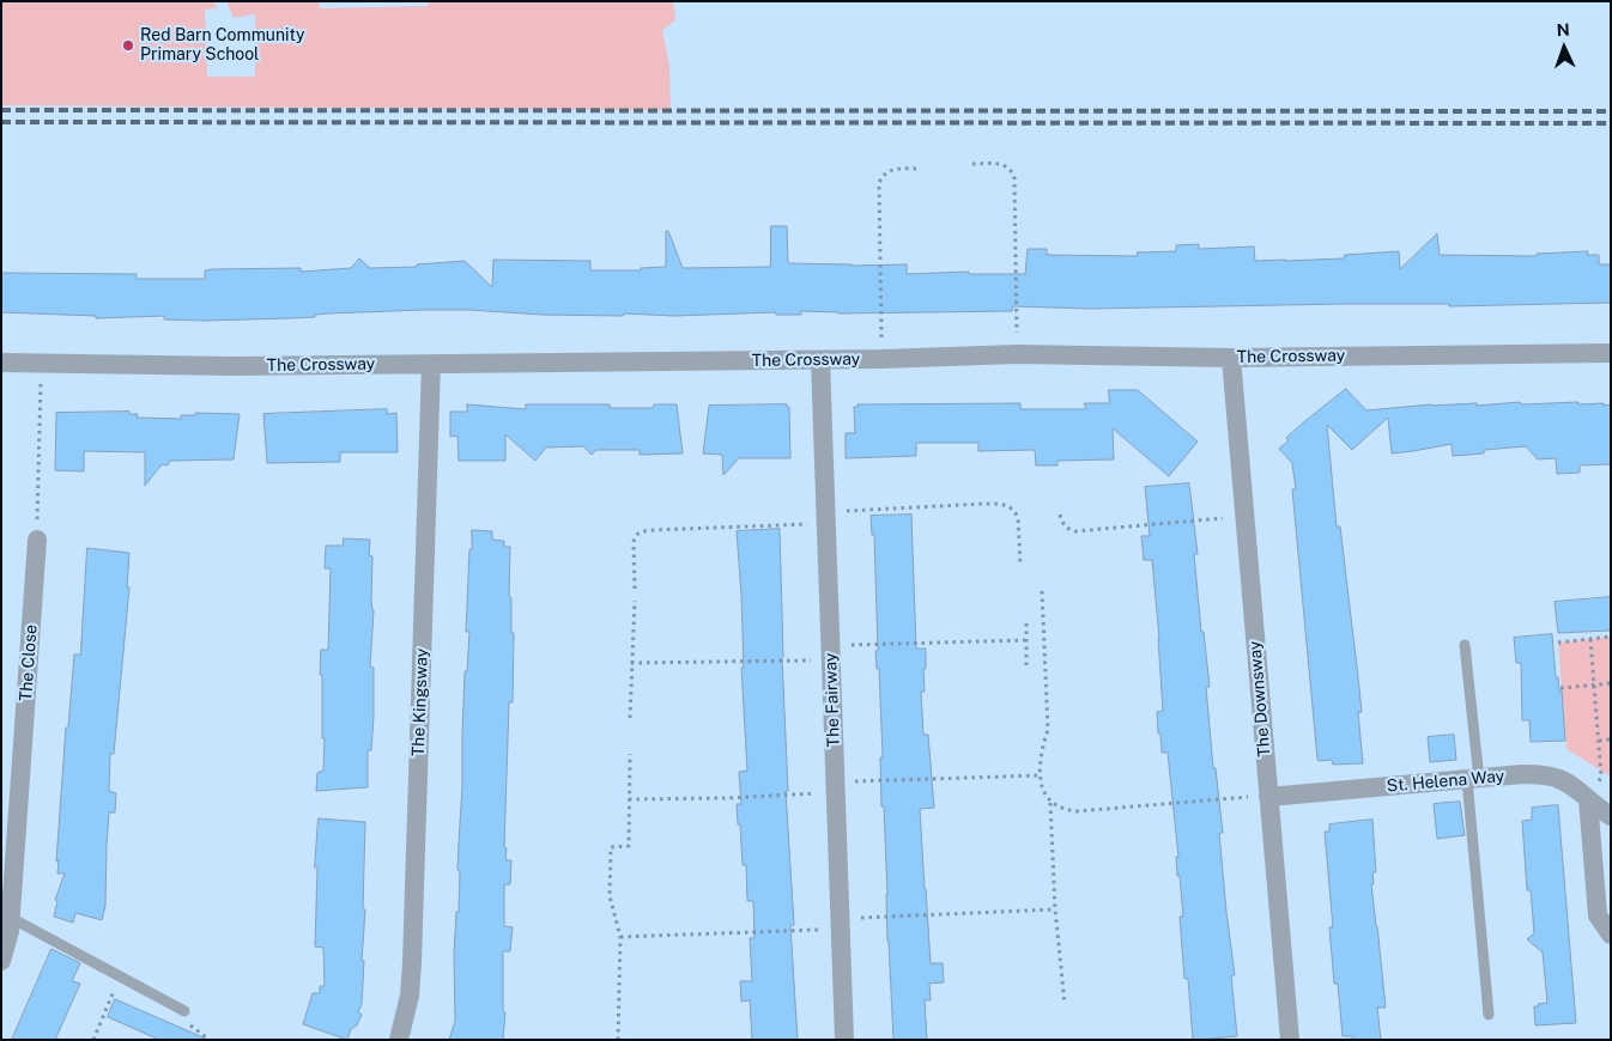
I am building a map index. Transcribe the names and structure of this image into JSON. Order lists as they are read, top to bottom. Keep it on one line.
{"streets":{"street":["The Crossway","The Close","The Downsway","The Fairway","The Kingsway","St. Helena Way"]},"crossings":[["The Crossway","The Downsway"],["The Crossway","The Fairway"],["The Crossway","The Kingsway"],["The Downsway","St. Helena Way"]],"places":["Red Barn Community Primary School"],"north":"top"}
